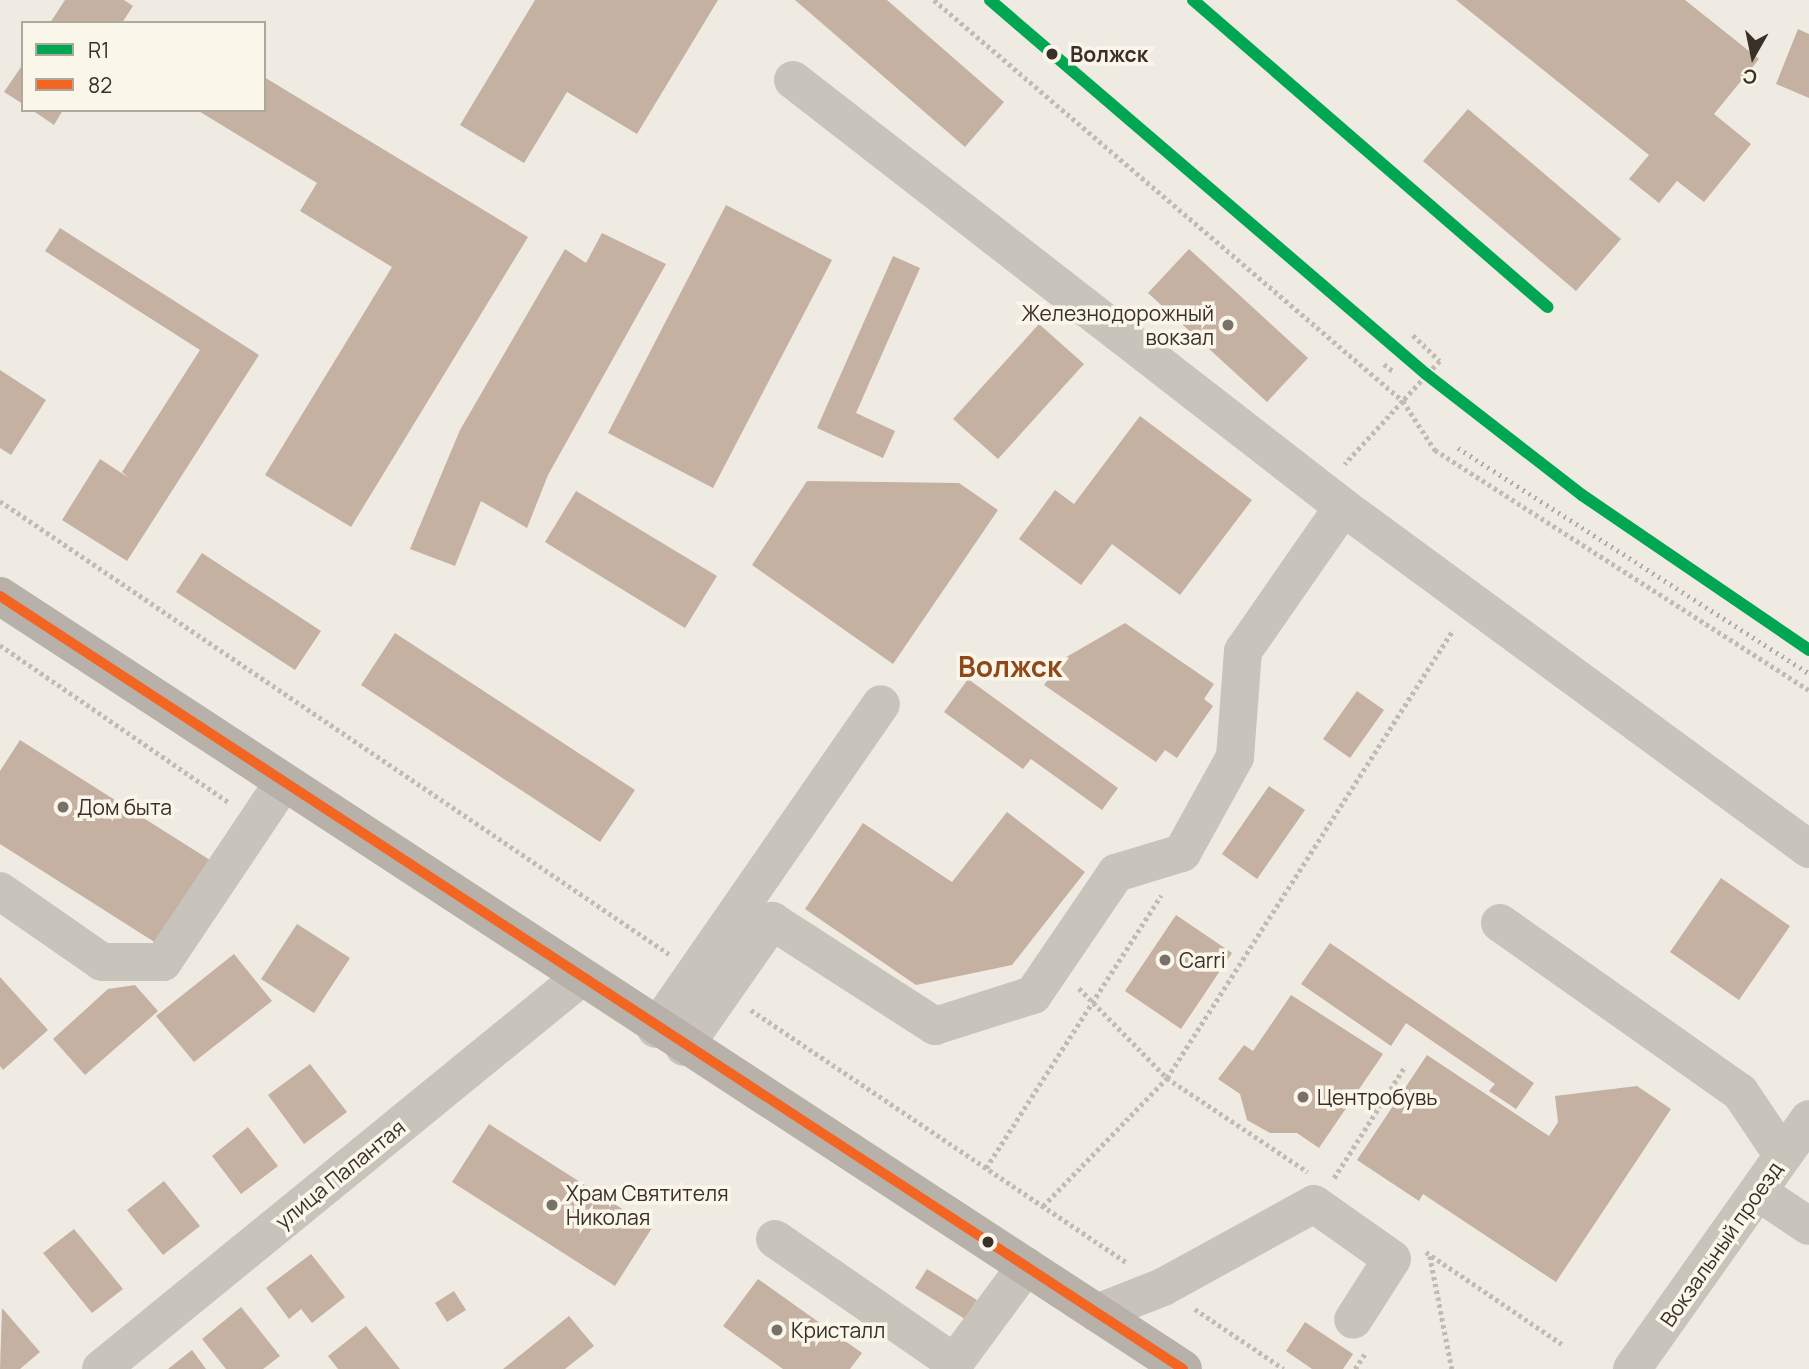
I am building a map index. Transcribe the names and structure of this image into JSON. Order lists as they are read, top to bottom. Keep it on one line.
{"streets":{"street":["улица Палантая","Вокзальный проезд"]},"districts":["Волжск"],"places":["Волжск","Железнодорожный вокзал","Дом быта","Carri","Центробувь","Храм Святителя Николая","Кристалл"],"lines":["transit line R1","transit line 82"],"legend":["R1","82"],"north":"bottom"}
